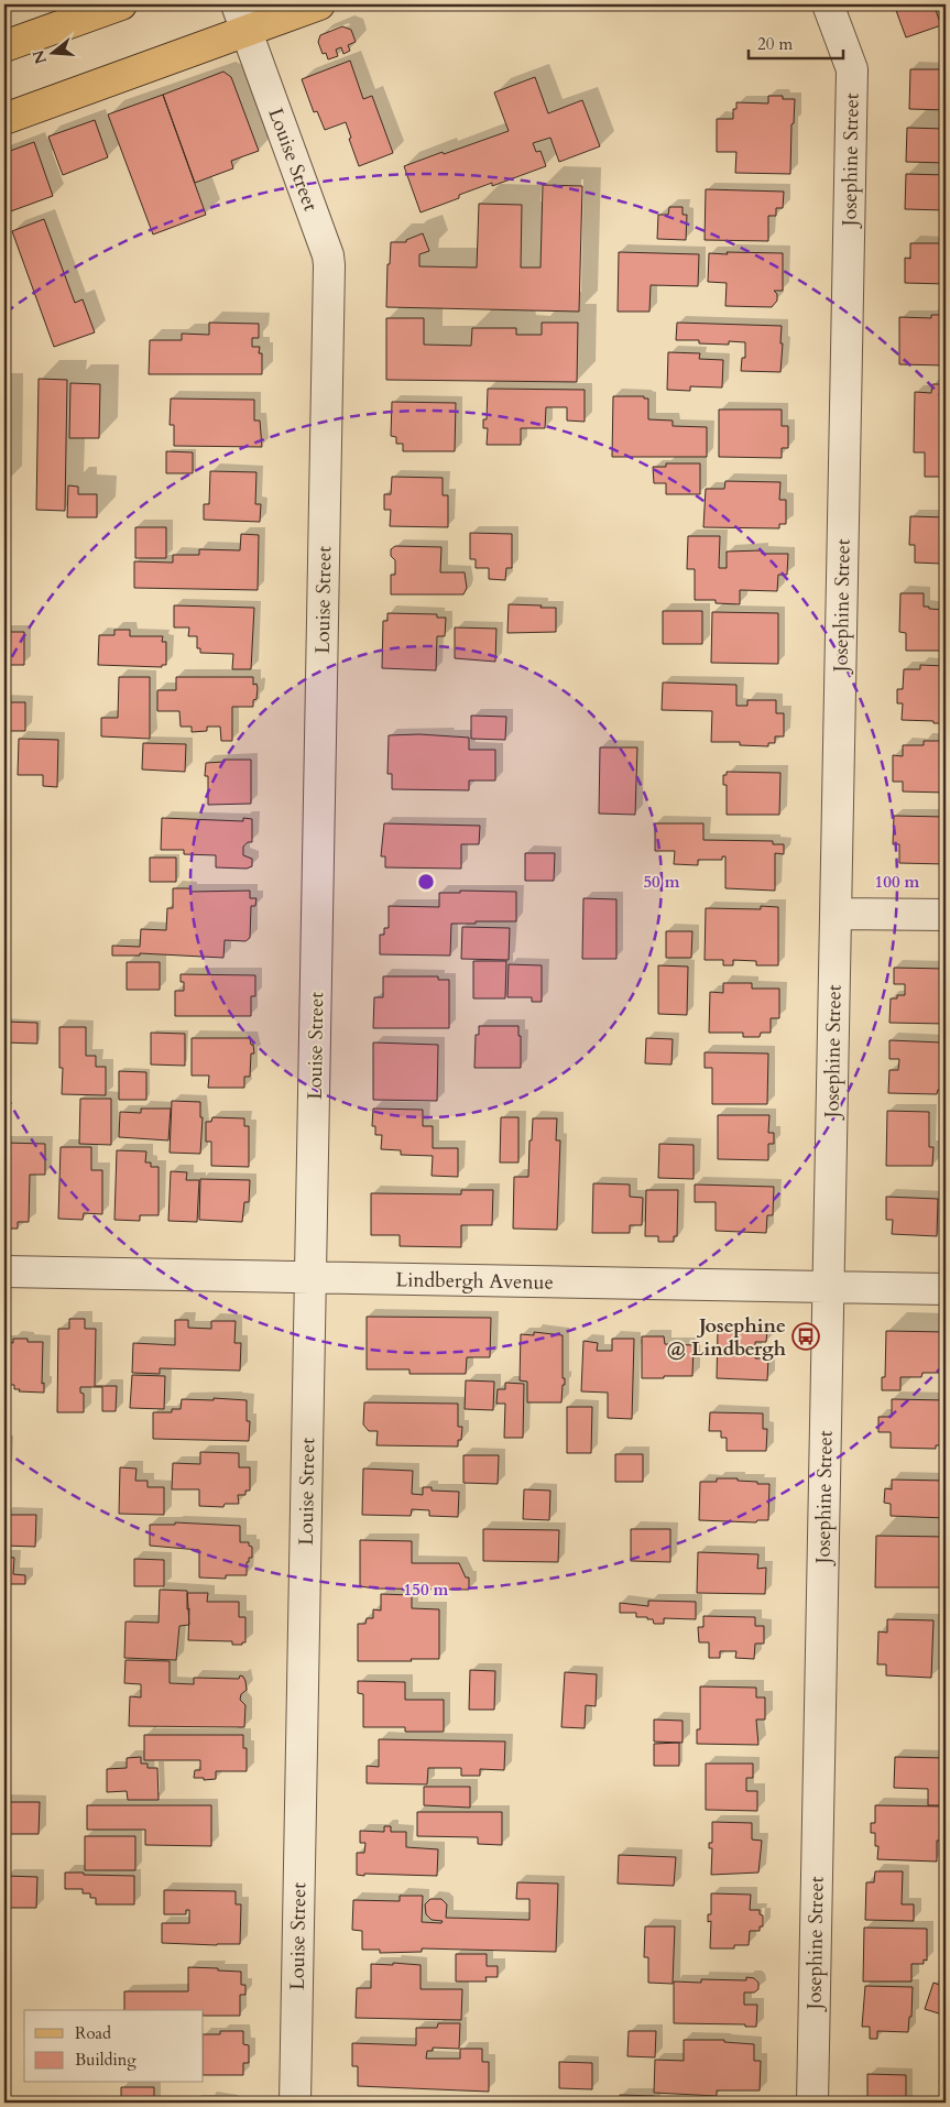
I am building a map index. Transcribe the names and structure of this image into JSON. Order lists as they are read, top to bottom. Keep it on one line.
{"streets":{"street":["Louise Street","Josephine Street","Lindbergh Avenue"]},"crossings":[["Louise Street","Lindbergh Avenue"],["Josephine Street","Lindbergh Avenue"]],"places":{"bus stop":["Josephine @ Lindbergh"]},"legend":["Road","Building"],"scale_bar":"20 m","north":"left","rings":["50 m","100 m","150 m"]}
